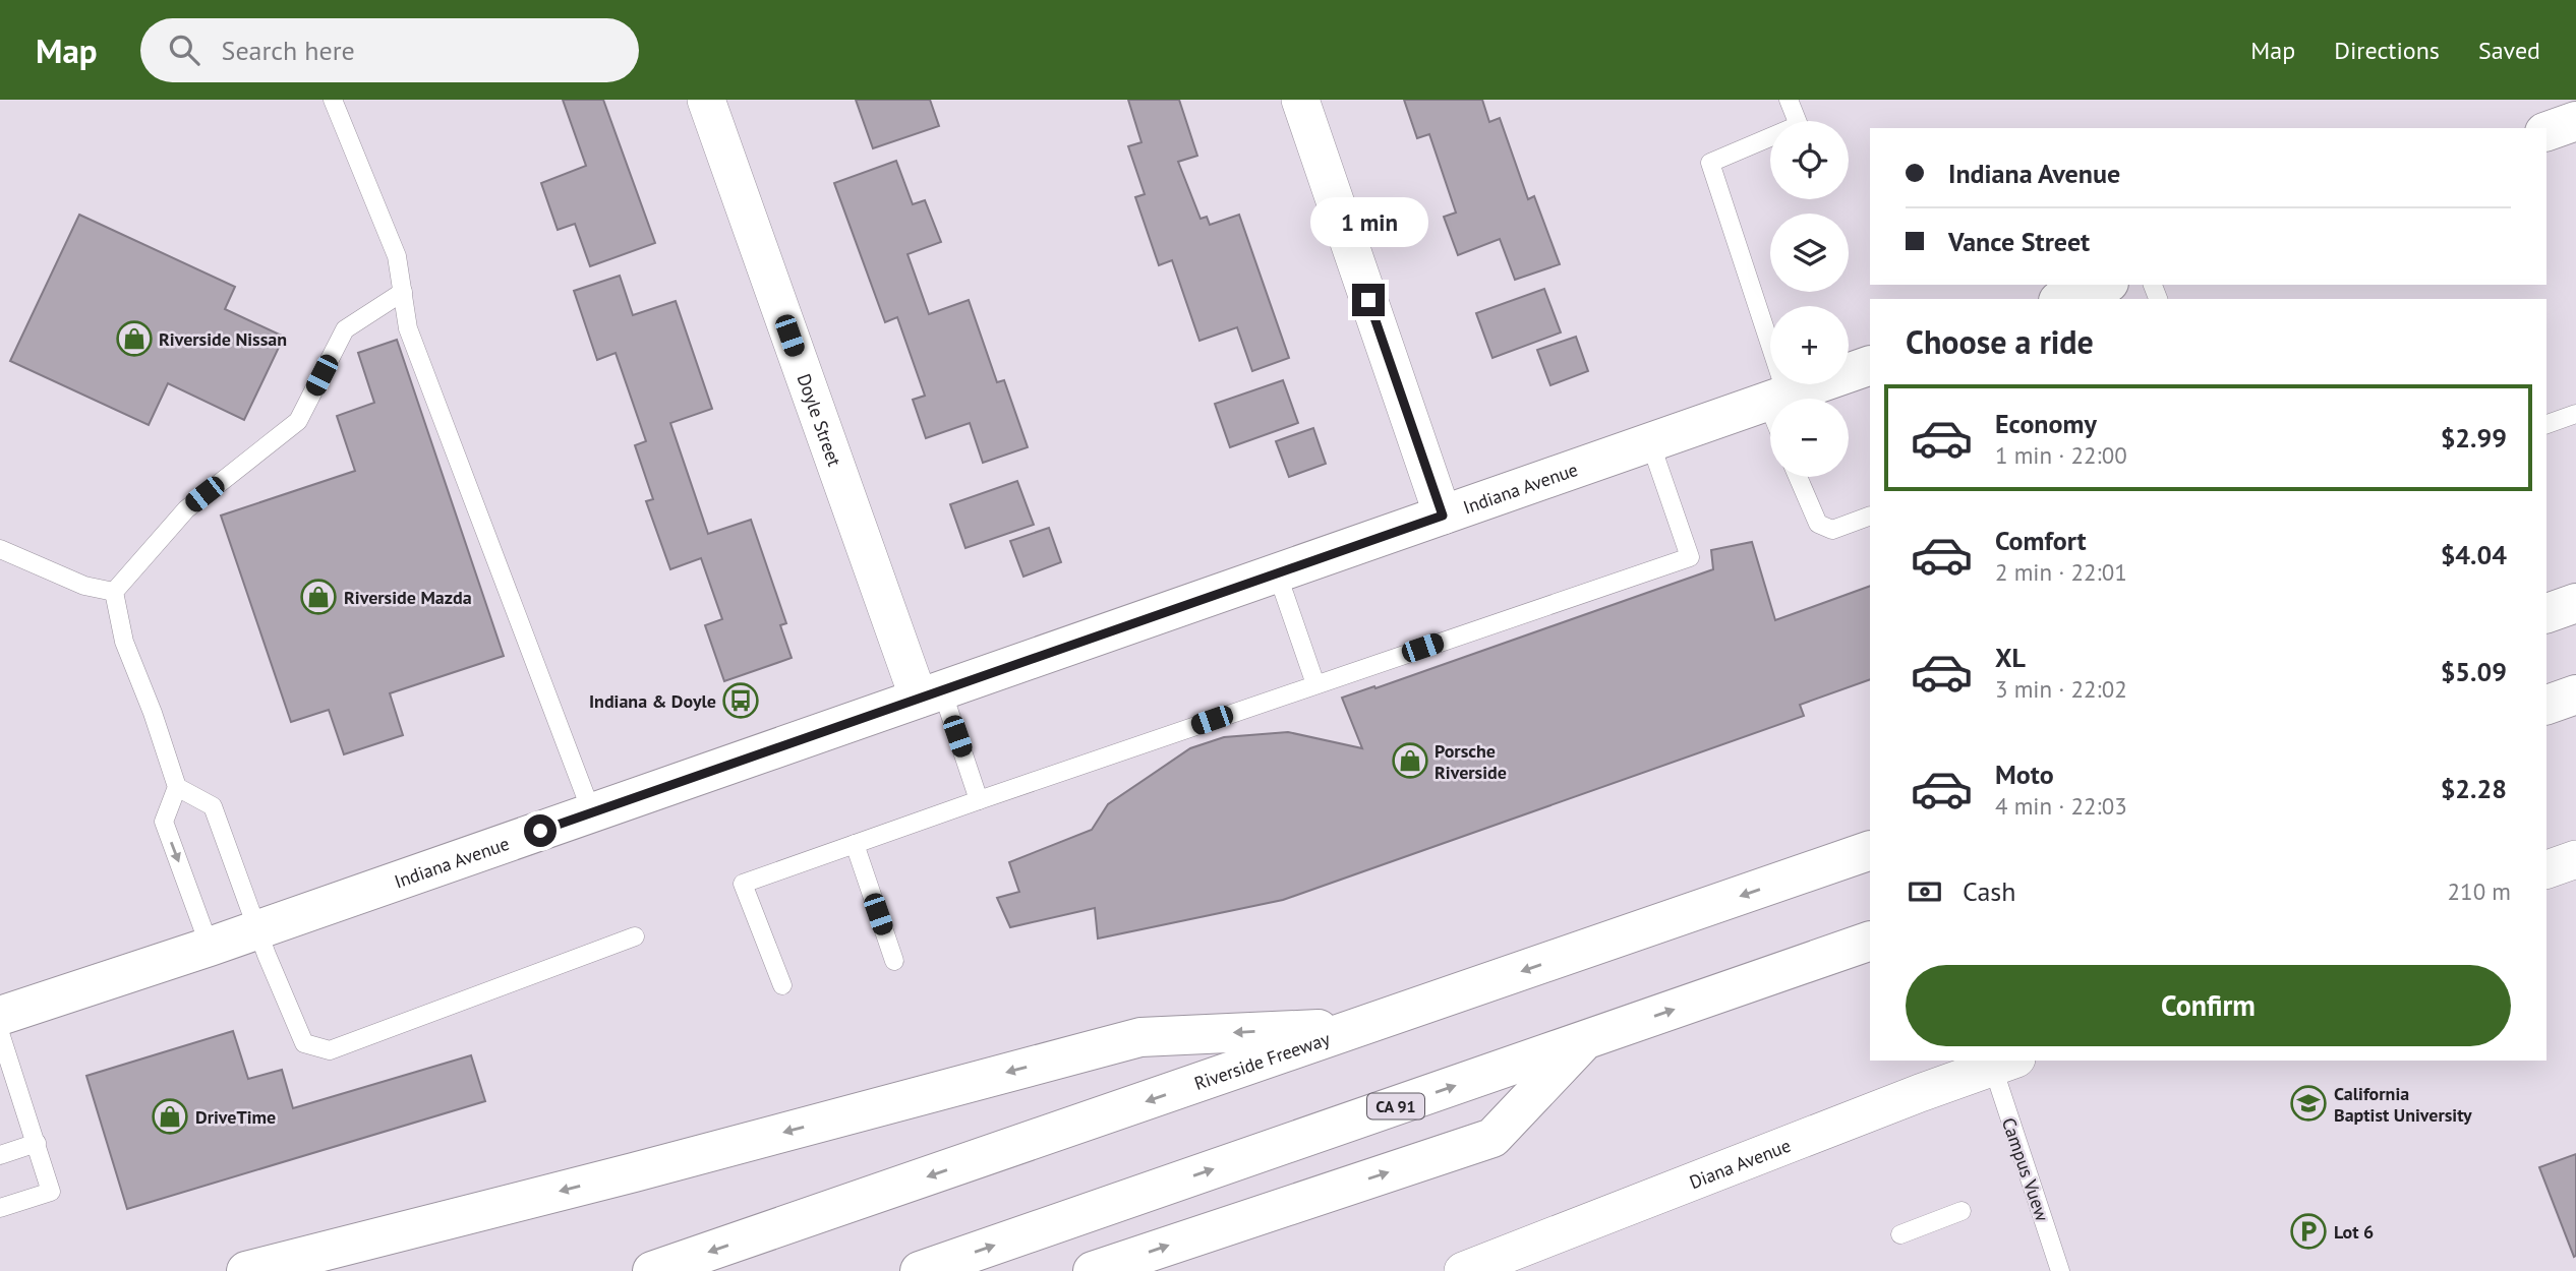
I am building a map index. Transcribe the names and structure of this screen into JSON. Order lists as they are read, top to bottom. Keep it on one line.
{"streets":{"main road":["Indiana Avenue","Riverside Freeway","CA 91"],"street":["Doyle Street","Diana Avenue"],"lane":["Campus Vuew"]},"crossings":[["Doyle Street","Indiana Avenue"],["Diana Avenue","Campus Vuew"]],"places":{"shop":["Riverside Nissan","Riverside Mazda","Porsche Riverside","DriveTime"],"bus stop":["Indiana & Doyle"],"school or university":["California Baptist University"],"parking":["Lot 6"]},"page":{"header":"Map","search":"Search here","nav":["Map","Directions","Saved"],"map_buttons":["+","−"],"banner":["Indiana Avenue","Vance Street"],"bubble":"1 min","heading":"Choose a ride","list":[{"name":"Economy","note":"1 min · 22:00","value":"$2.99"},{"name":"Comfort","note":"2 min · 22:01","value":"$4.04"},{"name":"XL","note":"3 min · 22:02","value":"$5.09"},{"name":"Moto","note":"4 min · 22:03","value":"$2.28"}],"pay":["Cash","210 m"],"buttons":"Confirm"}}
